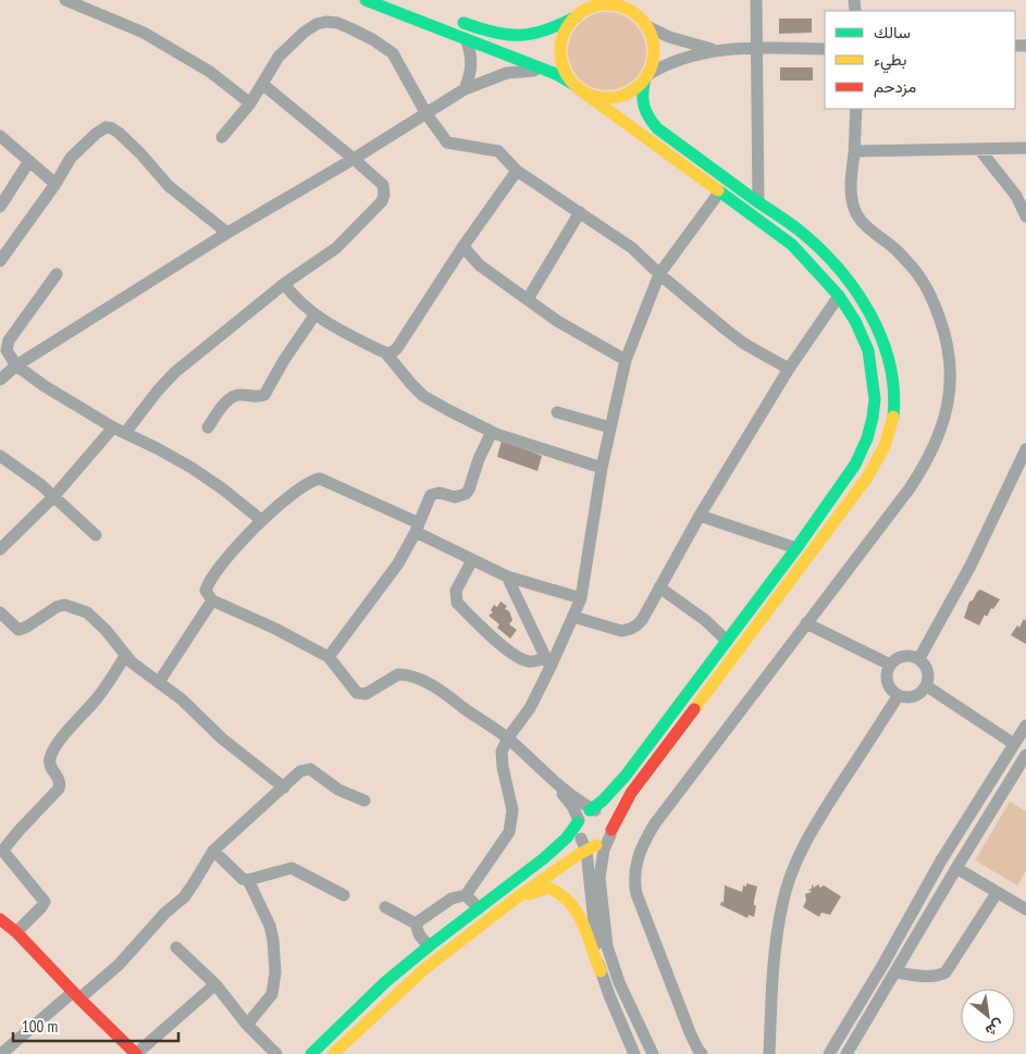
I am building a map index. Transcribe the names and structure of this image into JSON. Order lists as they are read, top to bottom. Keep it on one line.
{"legend":["سالك","بطيء","مزدحم"],"scale_bar":"100 m","north":"bottom right"}
